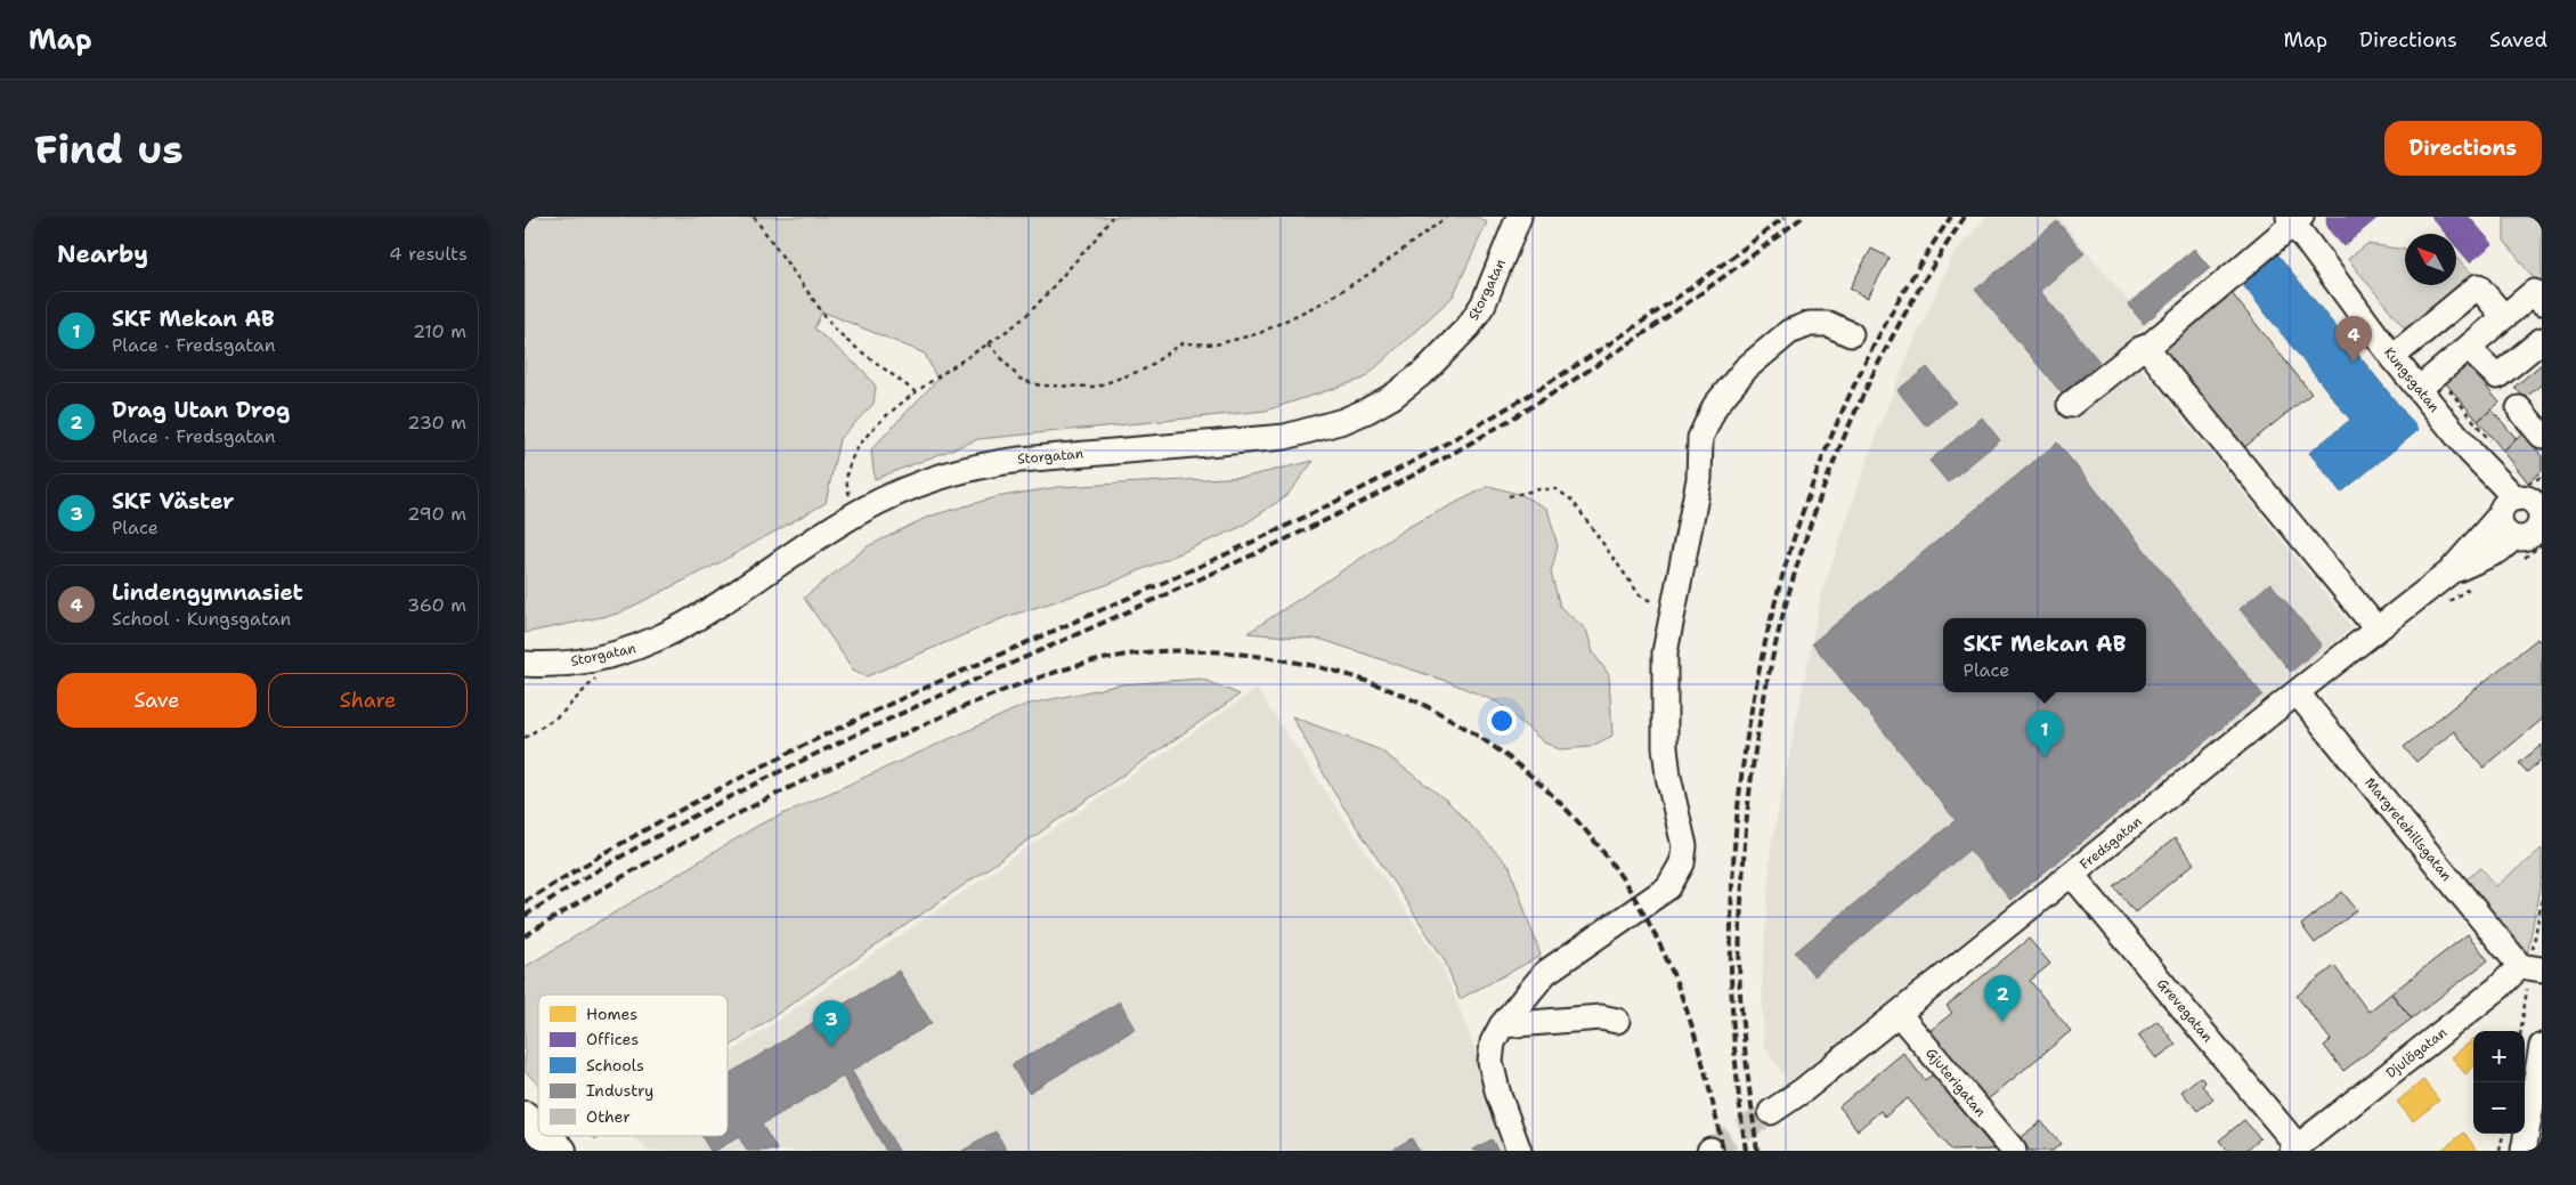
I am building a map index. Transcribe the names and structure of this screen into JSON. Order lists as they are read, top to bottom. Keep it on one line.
{"streets":{"street":["Storgatan","Kungsgatan","Margretehillsgatan","Fredsgatan","Grevegatan","Djulögatan","Gjuterigatan"]},"crossings":[["Kungsgatan","Fredsgatan"],["Margretehillsgatan","Fredsgatan"],["Margretehillsgatan","Djulögatan"],["Fredsgatan","Grevegatan"],["Fredsgatan","Gjuterigatan"],["Grevegatan","Djulögatan"]],"legend":["Homes","Offices","Schools","Industry","Other"],"north":"top left","page":{"header":"Map","nav":["Map","Directions","Saved"],"buttons":["Directions",["Save","Share"]],"title":"Find us","heading":["Nearby","4 results"],"list":[{"mark":"1","name":"SKF Mekan AB","note":"Place · Fredsgatan","value":"210 m"},{"mark":"2","name":"Drag Utan Drog","note":"Place · Fredsgatan","value":"230 m"},{"mark":"3","name":"SKF Väster","note":"Place","value":"290 m"},{"mark":"4","name":"Lindengymnasiet","note":"School · Kungsgatan","value":"360 m"}],"pins":["4","1","2","3"],"popup":["SKF Mekan AB","Place"],"map_buttons":["+","−"]}}
